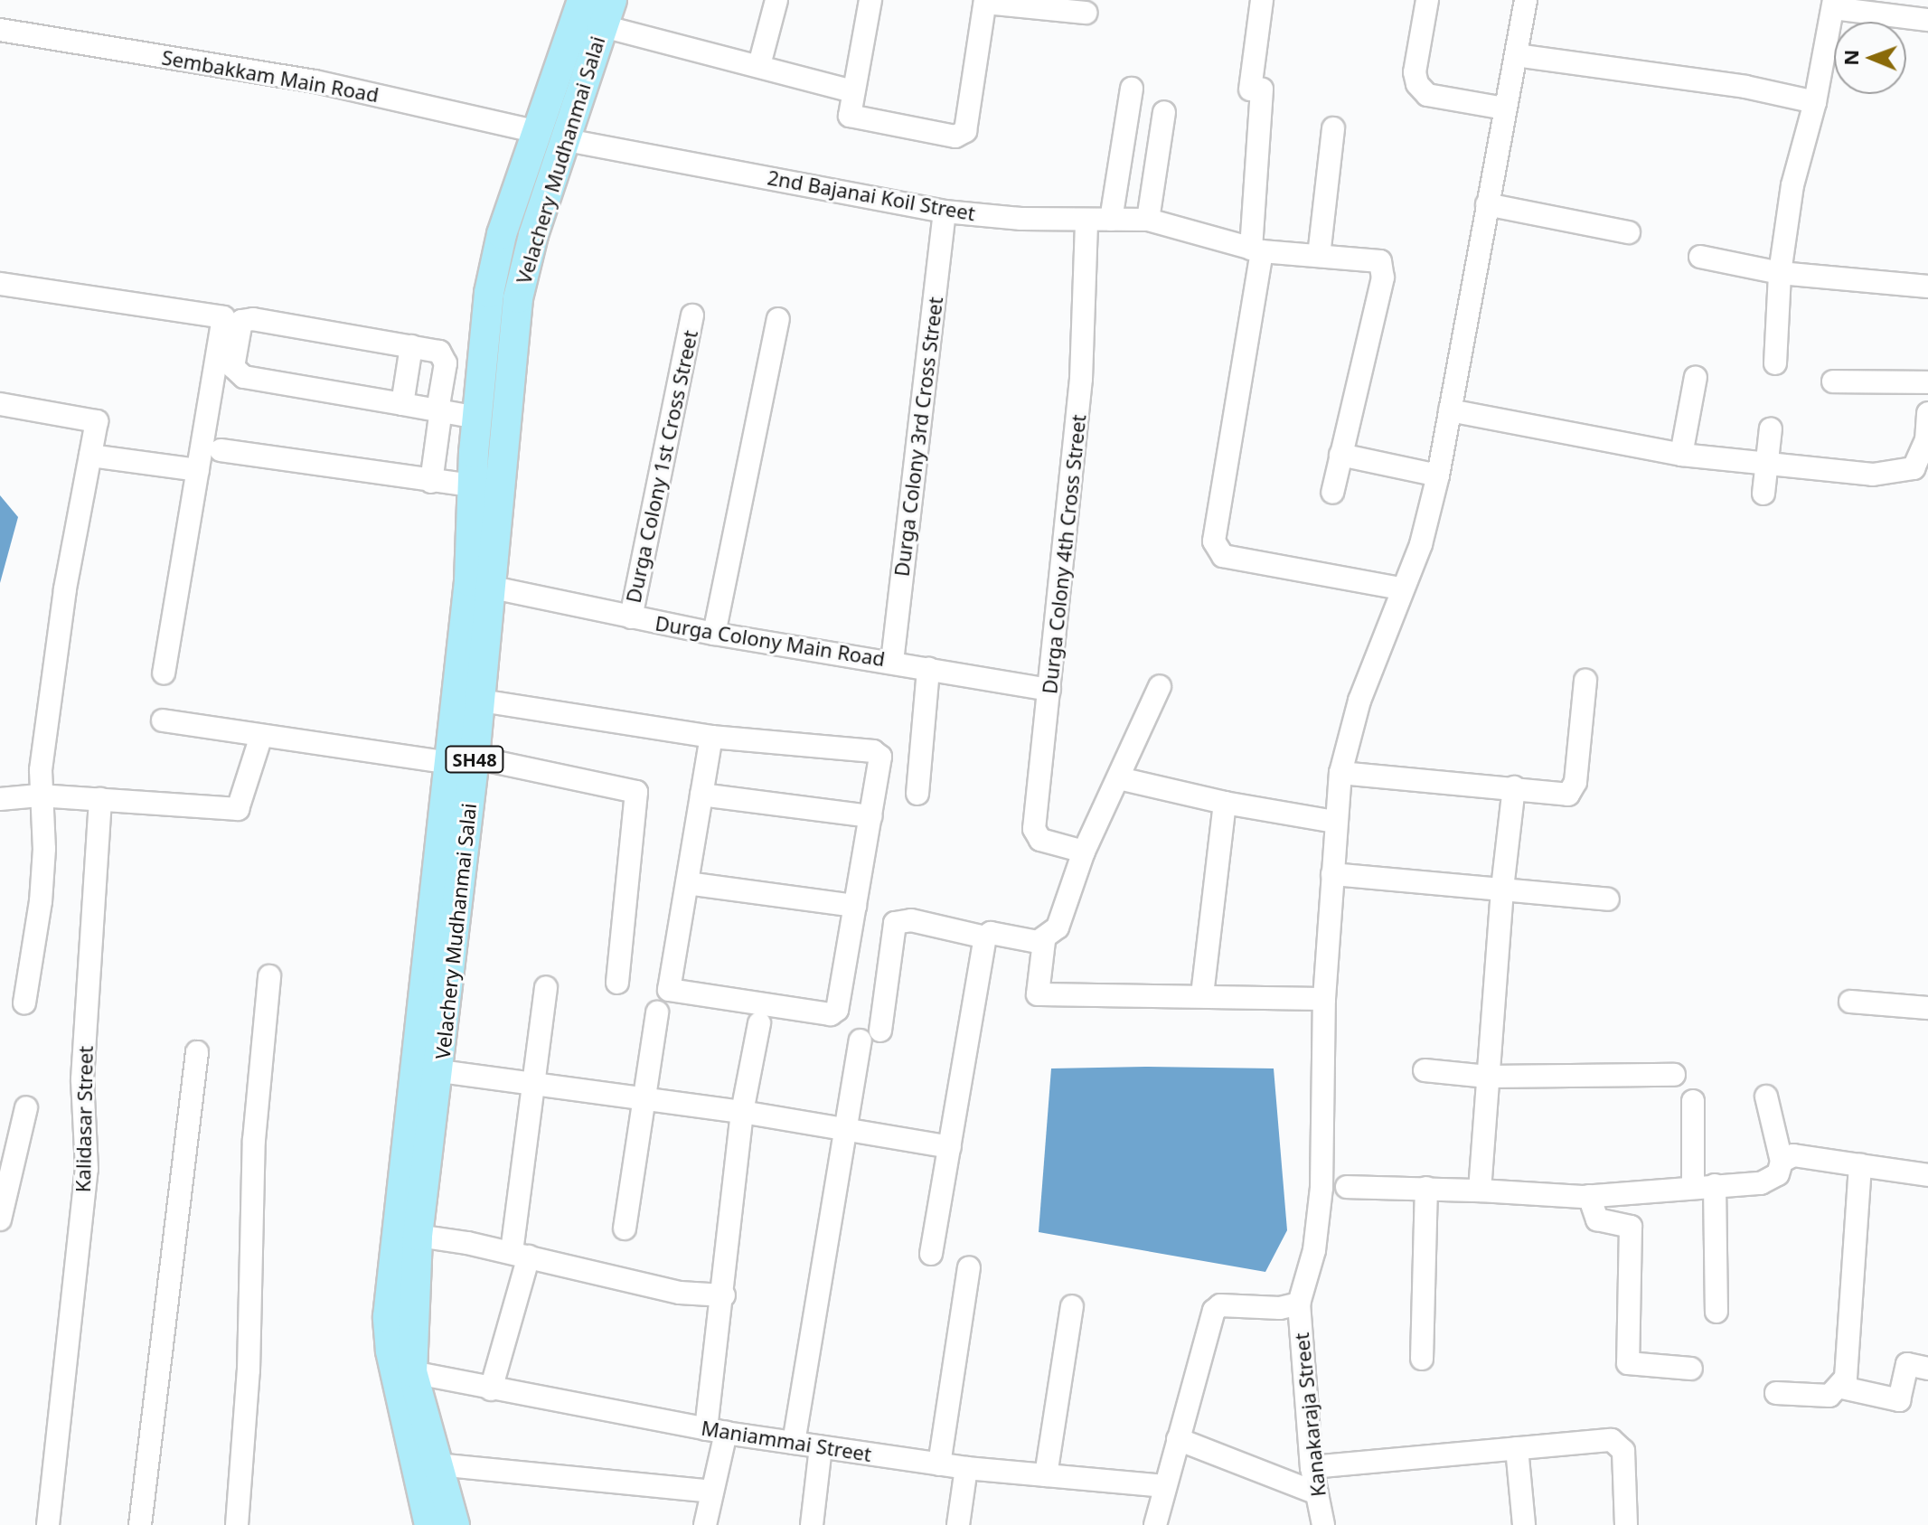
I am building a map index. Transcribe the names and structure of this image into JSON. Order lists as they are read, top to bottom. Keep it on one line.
{"streets":{"main road":["Velachery Mudhanmai Salai","SH48"],"street":["Sembakkam Main Road","2nd Bajanai Koil Street","Durga Colony 3rd Cross Street","Durga Colony 1st Cross Street","Durga Colony 4th Cross Street","Durga Colony Main Road","Kalidasar Street","Kanakaraja Street","Maniammai Street"]},"crossings":[["Sembakkam Main Road","Velachery Mudhanmai Salai"],["Velachery Mudhanmai Salai","2nd Bajanai Koil Street"],["Velachery Mudhanmai Salai","Durga Colony Main Road"],["Velachery Mudhanmai Salai","Maniammai Street"],["2nd Bajanai Koil Street","Durga Colony 3rd Cross Street"],["2nd Bajanai Koil Street","Durga Colony 4th Cross Street"],["Durga Colony 3rd Cross Street","Durga Colony Main Road"],["Durga Colony 1st Cross Street","Durga Colony Main Road"],["Durga Colony 4th Cross Street","Durga Colony Main Road"]],"north":"left"}
